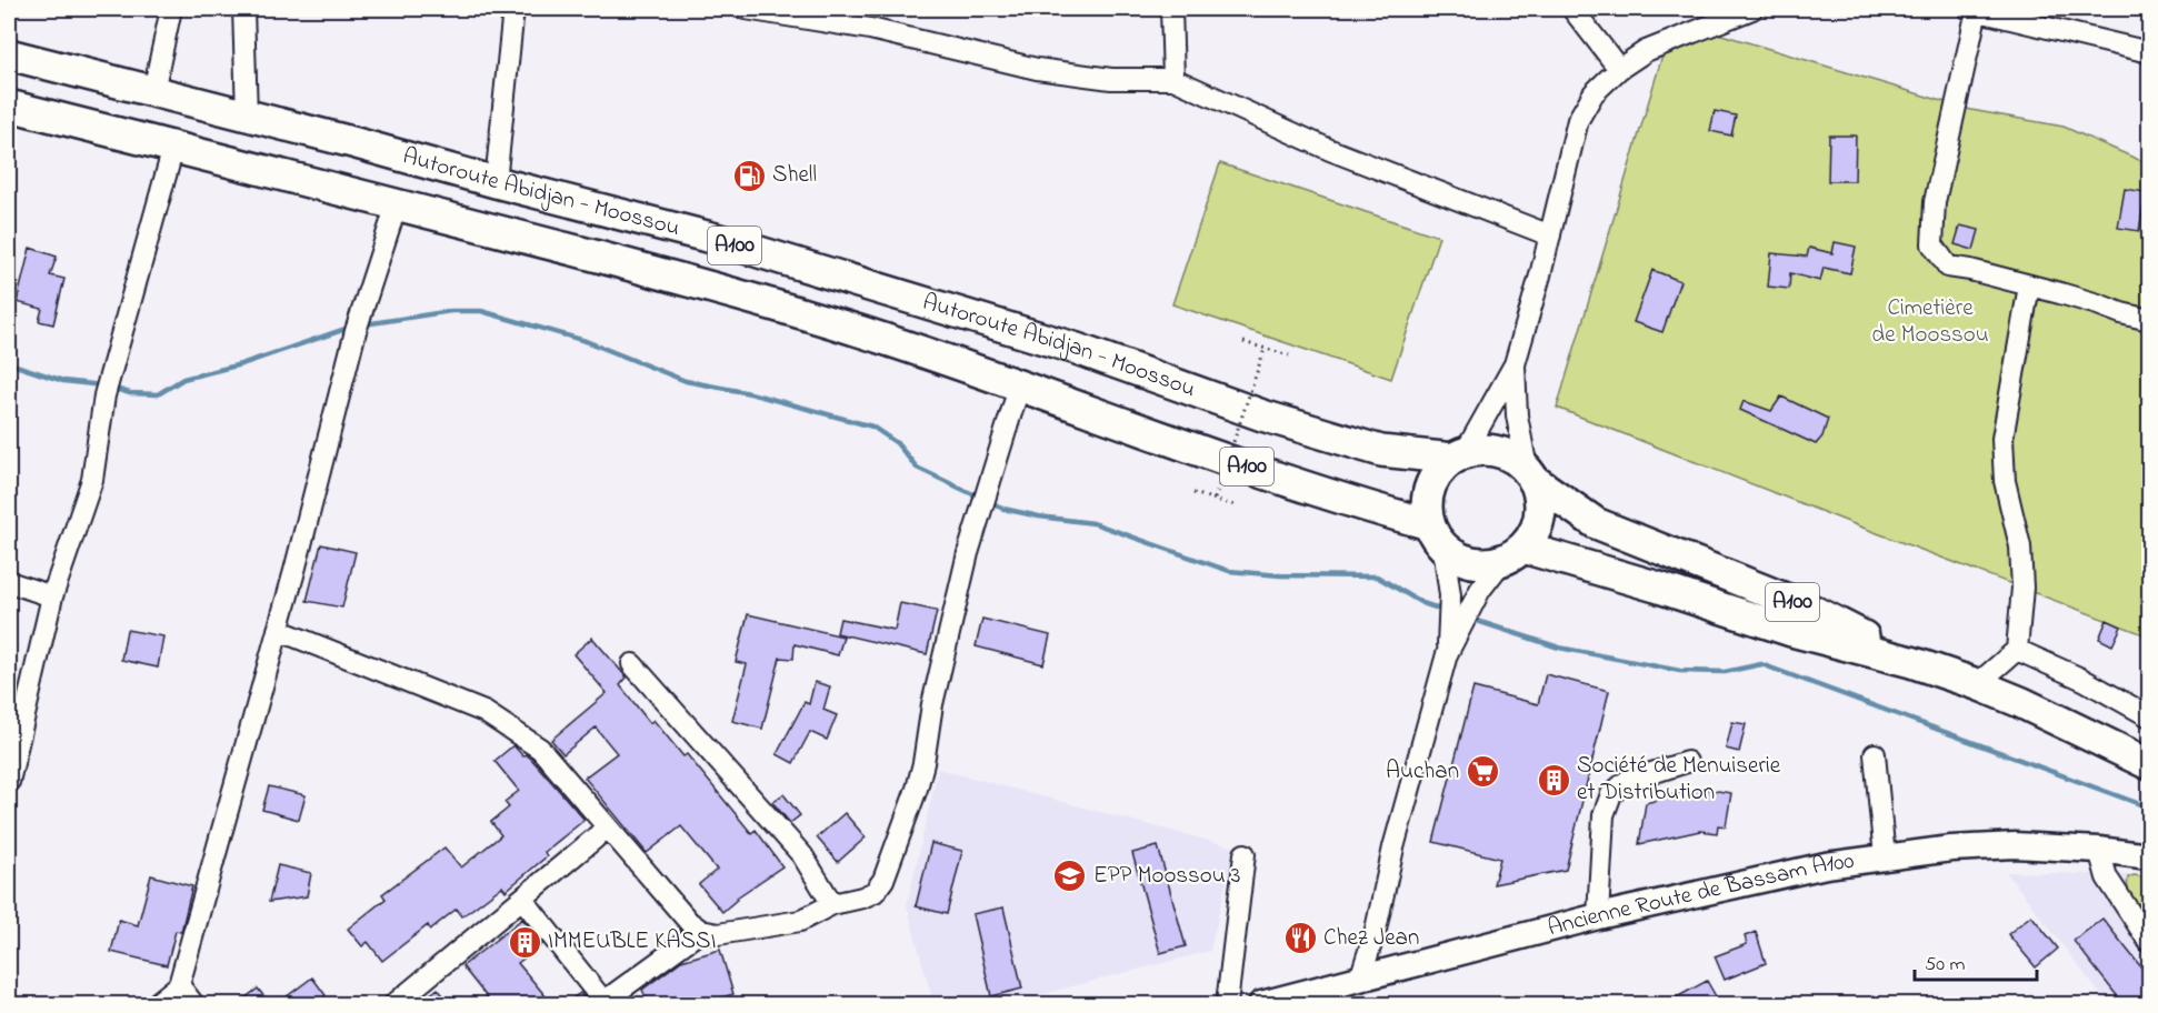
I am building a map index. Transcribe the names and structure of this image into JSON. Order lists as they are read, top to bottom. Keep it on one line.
{"streets":{"highway":["Autoroute Abidjan - Moossou","A100"],"main road":["Ancienne Route de Bassam A100"]},"crossings":[["Autoroute Abidjan - Moossou","A100"]],"parks":["Cimetière de Moossou"],"places":{"fuel station":["Shell"],"supermarket":["Auchan"],"building":["Société de Menuiserie et Distribution","IMMEUBLE KASSI"],"school or university":["EPP Moossou 3"],"restaurant":["Chez Jean"]},"scale_bar":"50 m"}
